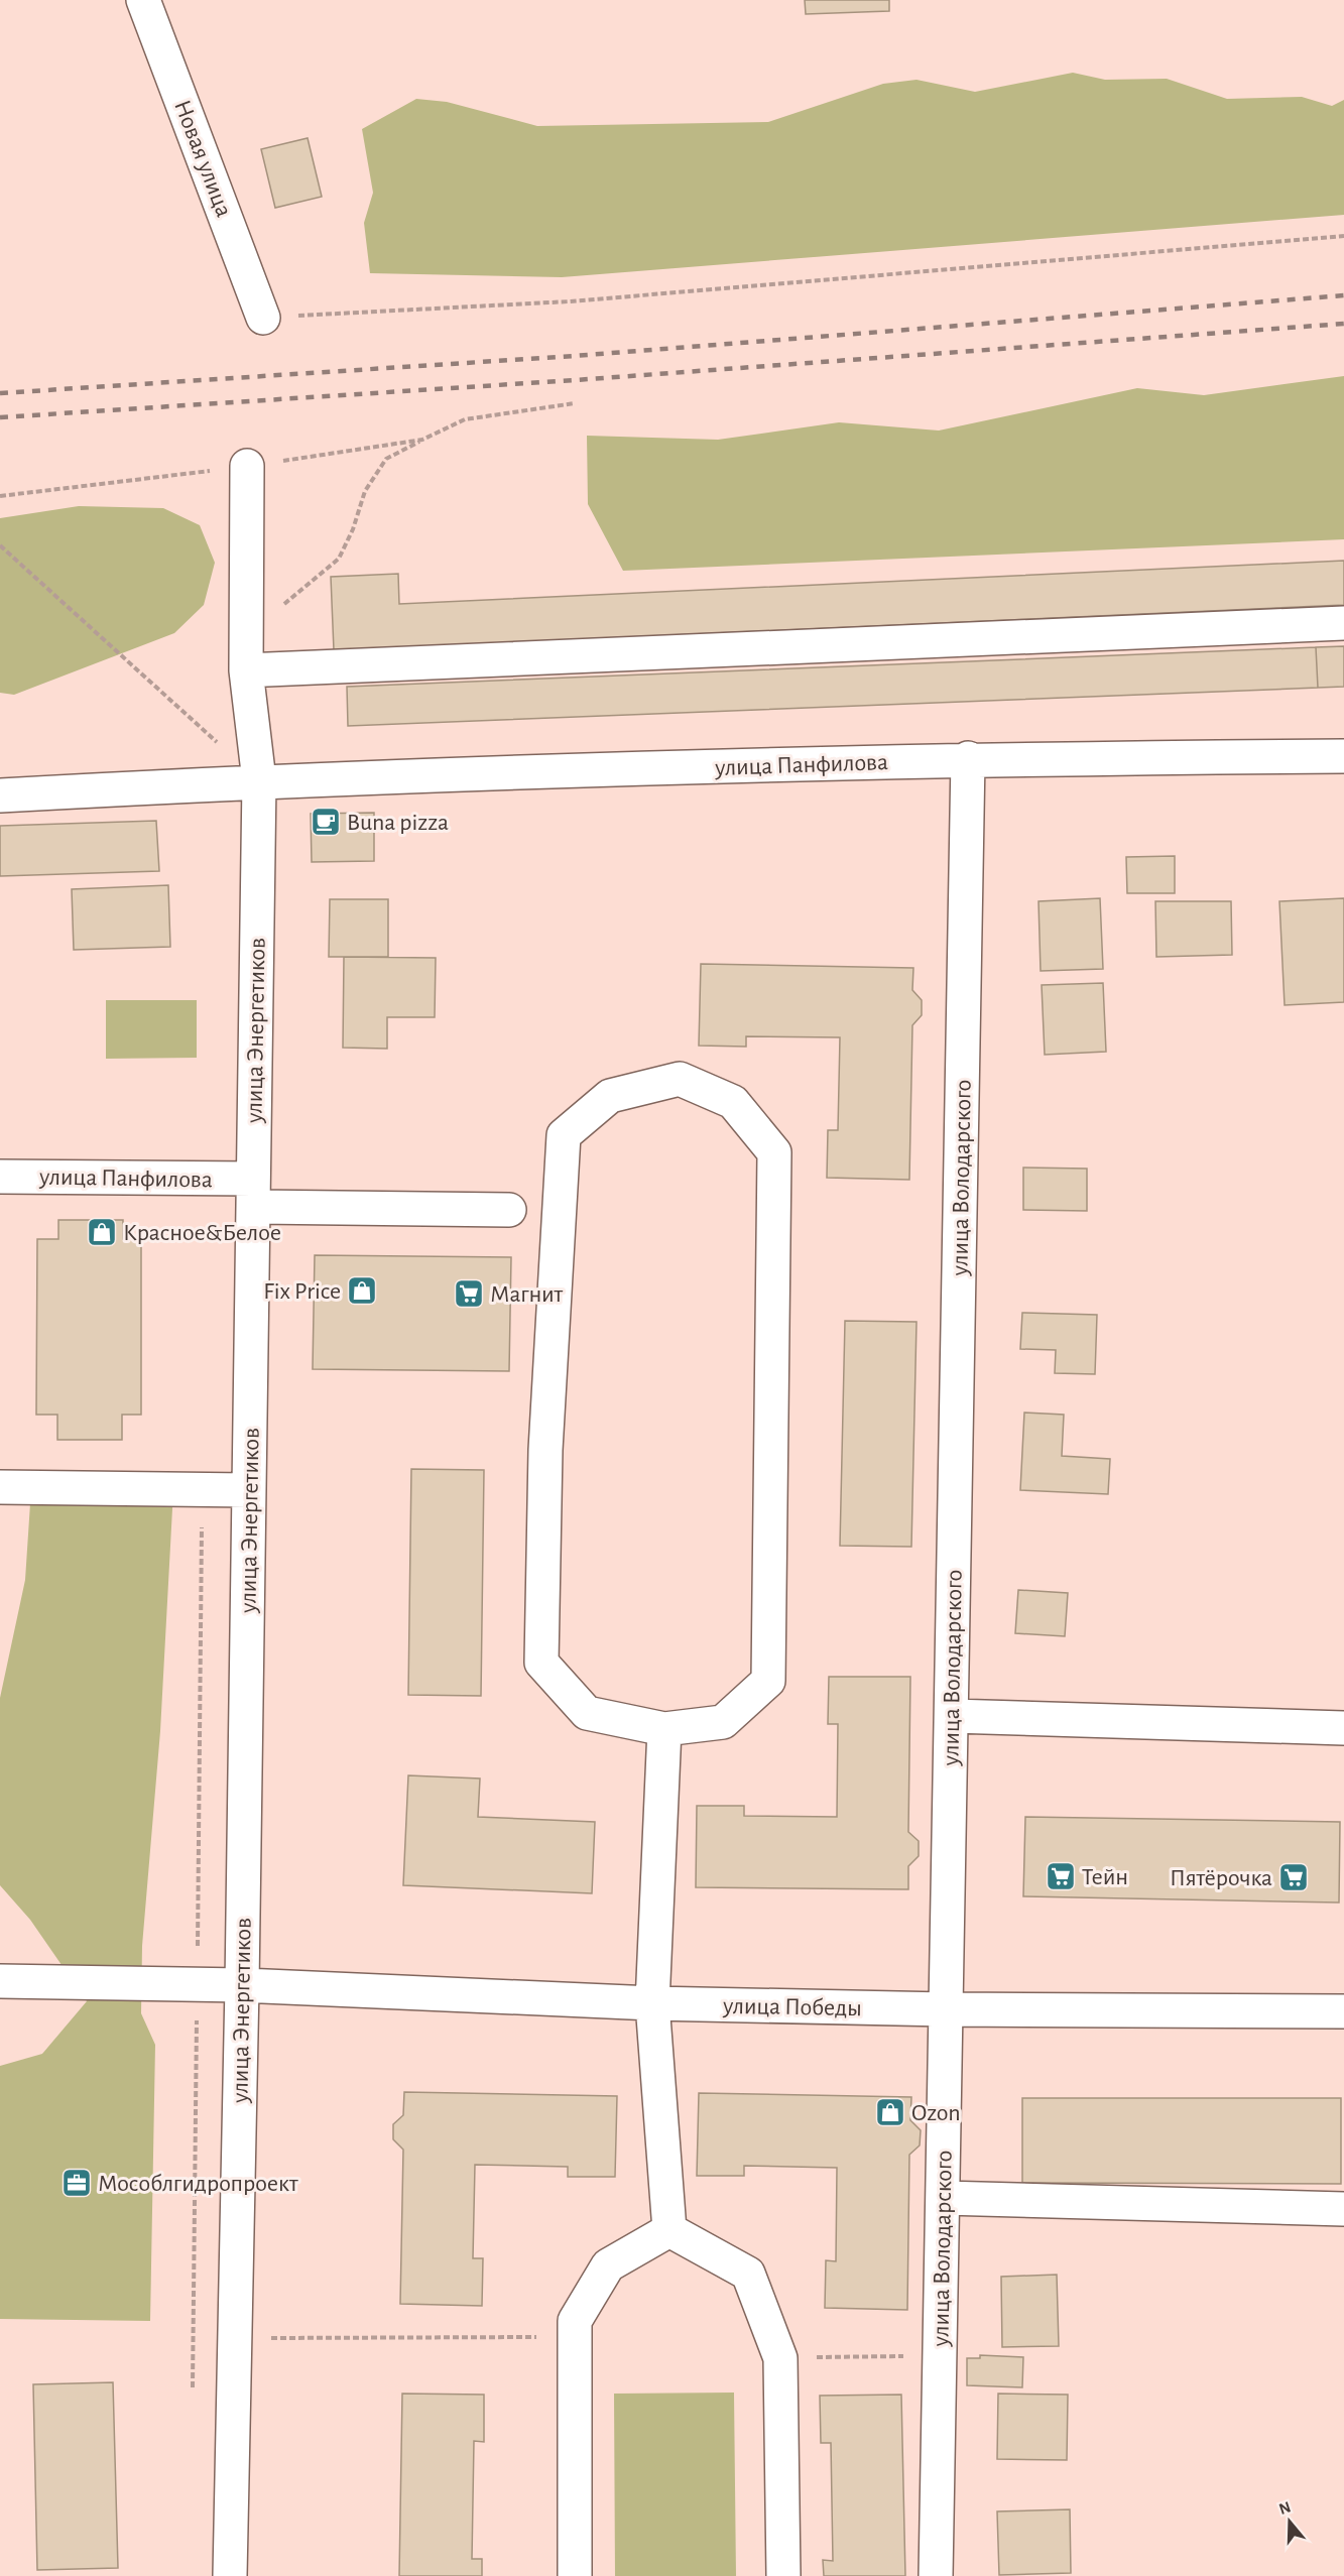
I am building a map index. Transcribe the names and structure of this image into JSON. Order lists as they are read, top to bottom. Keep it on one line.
{"streets":{"street":["Новая улица","улица Панфилова","улица Энергетиков","улица Володарского","улица Победы"]},"crossings":[["улица Панфилова","улица Энергетиков"],["улица Панфилова","улица Володарского"],["улица Энергетиков","улица Победы"],["улица Володарского","улица Победы"]],"places":{"cafe":["Buna pizza"],"shop":["Красное&Белое","Fix Price","Ozon"],"supermarket":["Магнит","Тейн","Пятёрочка"],"office":["Мособлгидропроект"]},"north":"top"}
